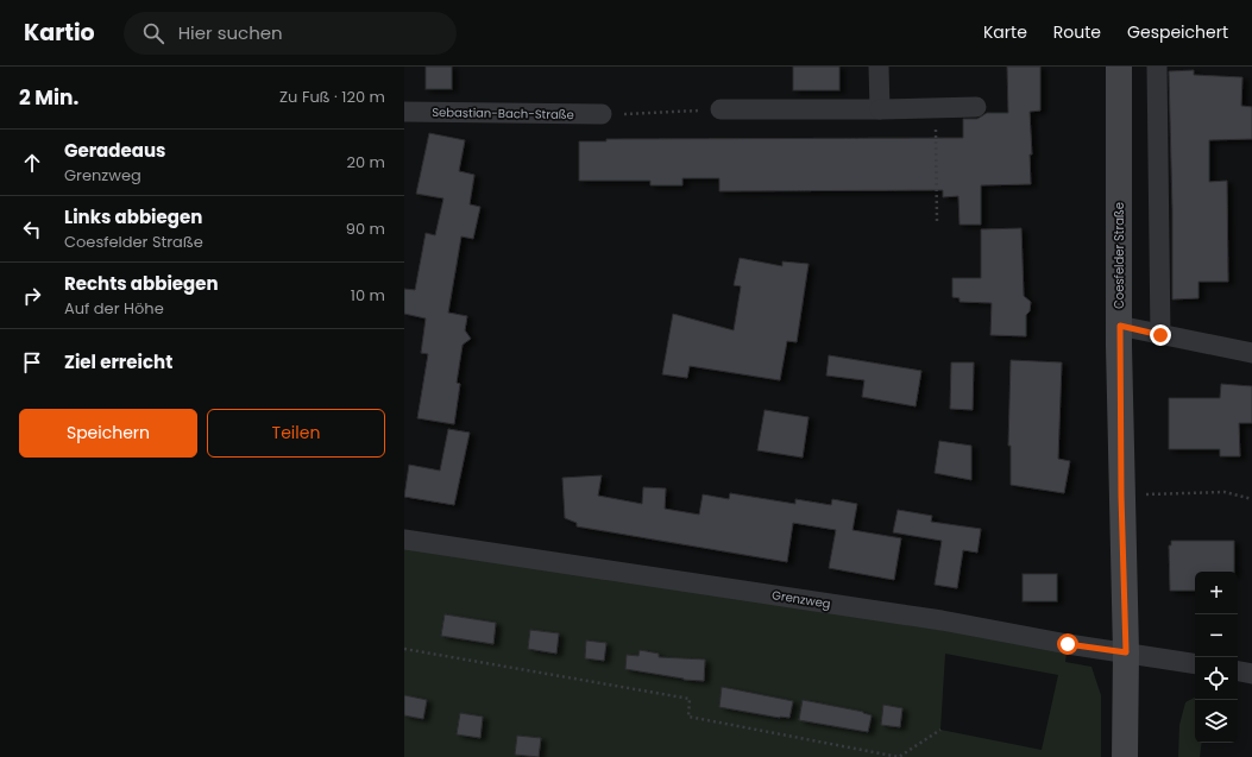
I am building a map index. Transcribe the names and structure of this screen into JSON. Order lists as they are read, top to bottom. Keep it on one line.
{"streets":{"street":["Sebastian-Bach-Straße","Coesfelder Straße","Grenzweg"]},"crossings":[["Coesfelder Straße","Grenzweg"]],"page":{"header":"Kartio","search":"Hier suchen","nav":["Karte","Route","Gespeichert"],"heading":["2 Min.","Zu Fuß · 120 m"],"list":[["Geradeaus","Grenzweg","20 m"],["Links abbiegen","Coesfelder Straße","90 m"],["Rechts abbiegen","Auf der Höhe","10 m"],"Ziel erreicht"],"buttons":["Speichern","Teilen"],"map_buttons":["+","−"]}}
